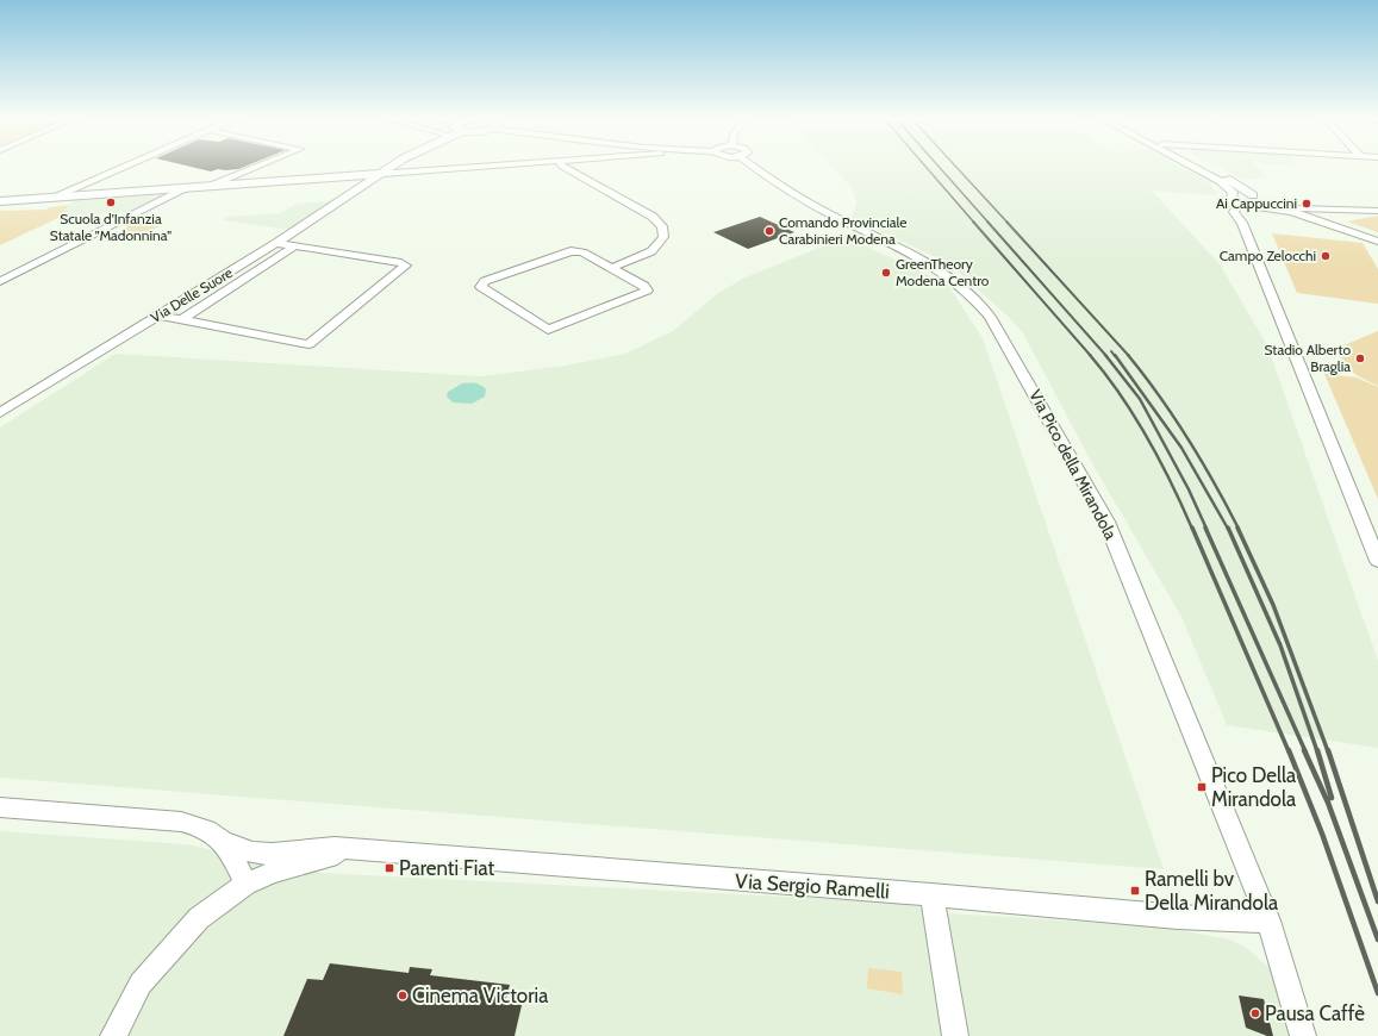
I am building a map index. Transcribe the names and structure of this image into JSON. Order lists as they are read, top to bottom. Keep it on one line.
{"streets":{"street":["Via Delle Suore","Via Pico della Mirandola","Via Sergio Ramelli"]},"crossings":[["Via Pico della Mirandola","Via Sergio Ramelli"]],"places":{"other":["Scuola d'Infanzia Statale \"Madonnina\"","Ai Cappuccini","Comando Provinciale Carabinieri Modena","Campo Zelocchi","GreenTheory Modena Centro","Stadio Alberto Braglia","Cinema Victoria","Pausa Caffè"],"transit":["Pico Della Mirandola","Parenti Fiat","Ramelli bv Della Mirandola"]}}
